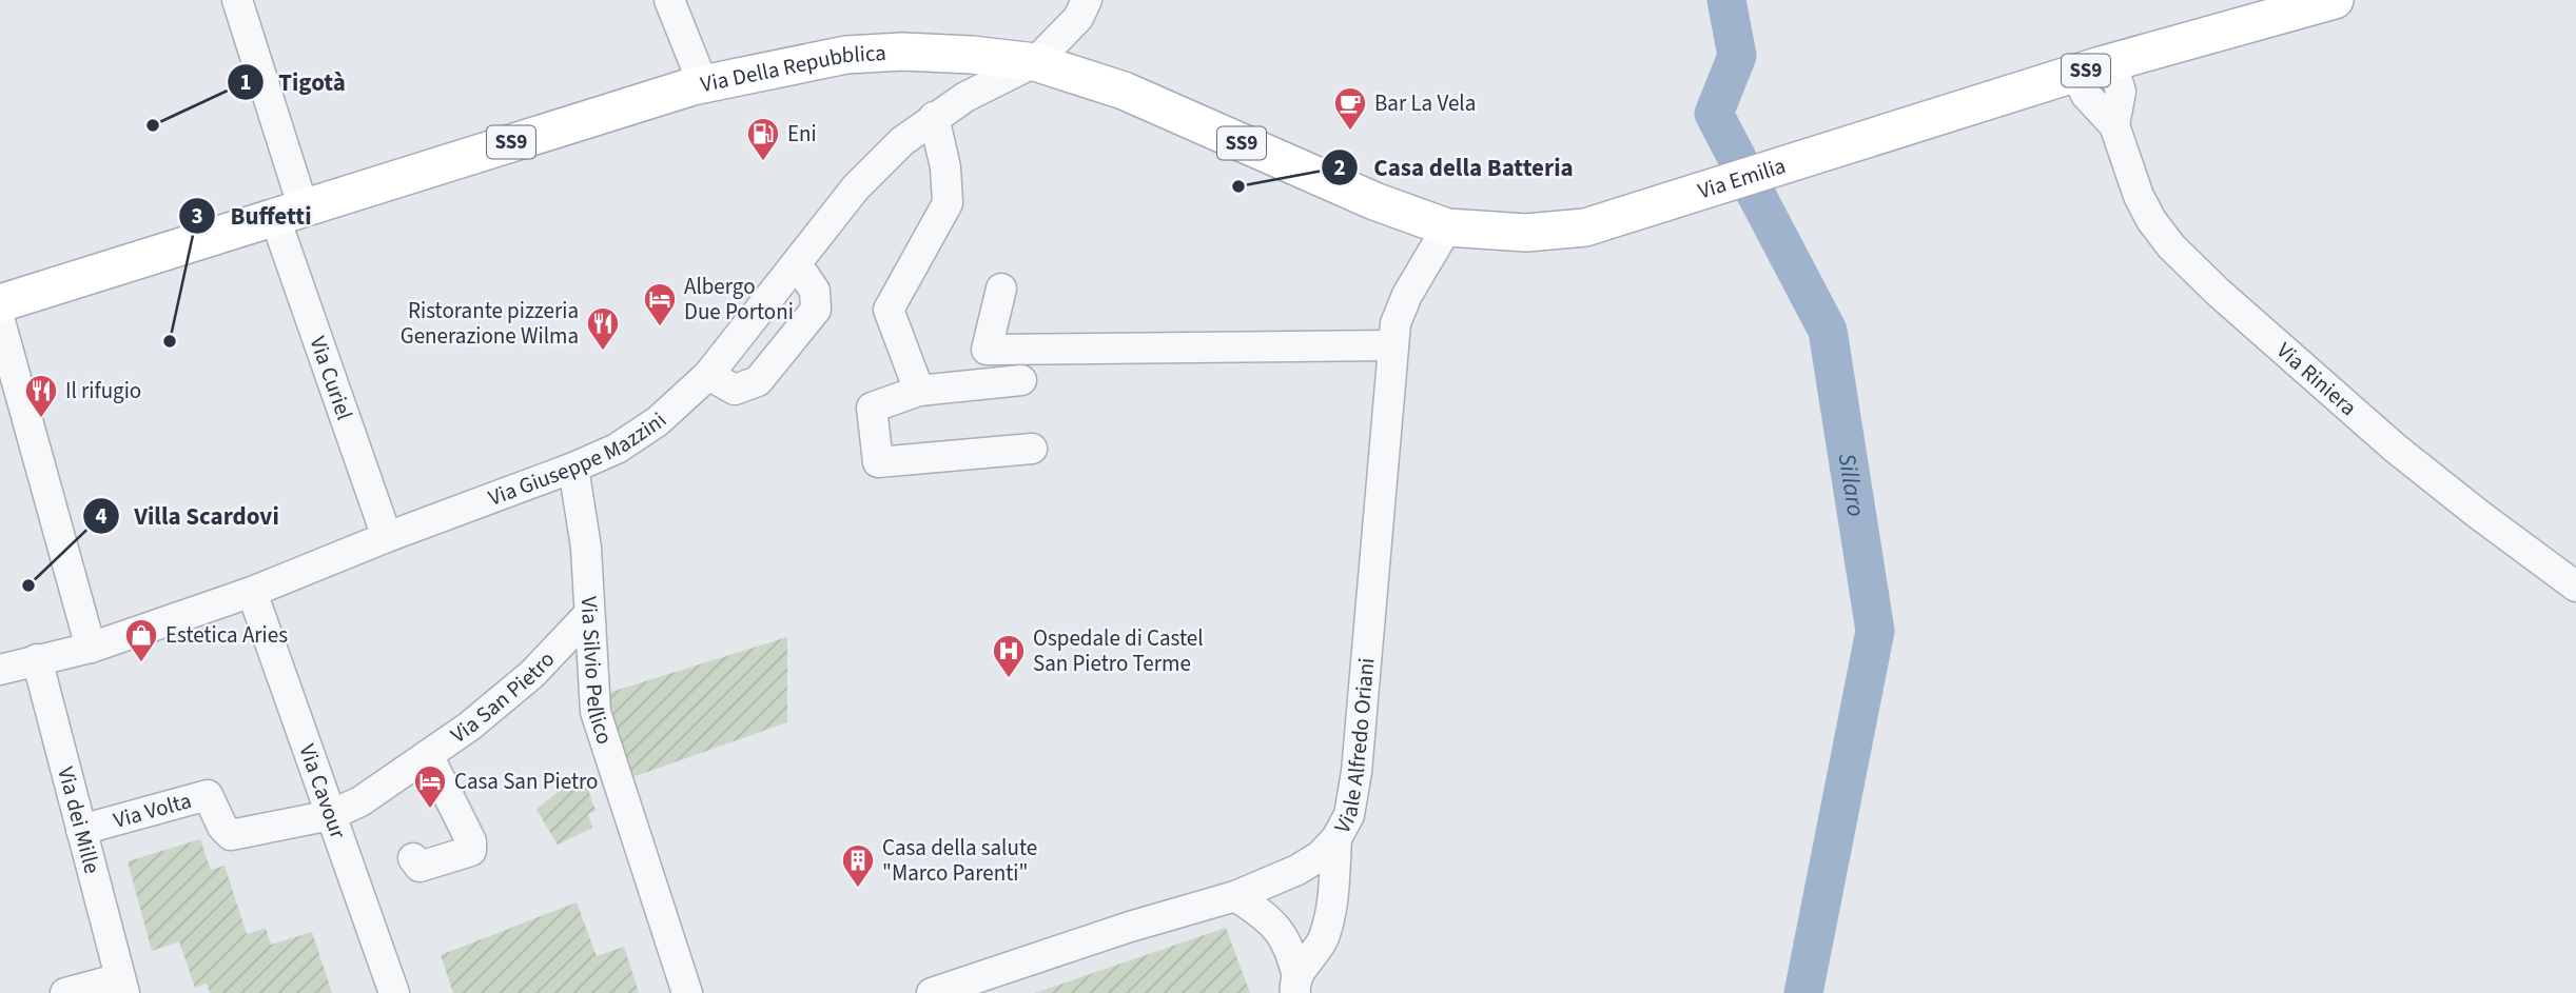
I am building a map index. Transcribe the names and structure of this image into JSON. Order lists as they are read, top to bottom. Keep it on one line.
{"streets":{"main road":["Via Della Repubblica","SS9","Via Emilia"],"street":["Via Curiel","Via Riniera","Via Giuseppe Mazzini","Via Silvio Pellico","Via San Pietro","Viale Alfredo Oriani","Via Cavour","Via Volta","Via dei Mille"]},"crossings":[["Via Della Repubblica","Via Emilia"],["Via Della Repubblica","Via Curiel"],["Via Della Repubblica","Via Giuseppe Mazzini"],["Via Della Repubblica","Viale Alfredo Oriani"],["SS9","Via Emilia"],["SS9","Via Riniera"],["Via Emilia","Via Riniera"],["Via Curiel","Via Giuseppe Mazzini"],["Via Giuseppe Mazzini","Via Silvio Pellico"],["Via Giuseppe Mazzini","Via Cavour"],["Via Giuseppe Mazzini","Via dei Mille"],["Via Silvio Pellico","Via San Pietro"],["Via San Pietro","Via Cavour"],["Via San Pietro","Via Volta"],["Via Cavour","Via Volta"],["Via Volta","Via dei Mille"]],"water":["Sillaro"],"places":{"other":["Tigotà","Casa della Batteria","Buffetti","Villa Scardovi"],"cafe":["Bar La Vela"],"fuel station":["Eni"],"hotel":["Albergo Due Portoni","Casa San Pietro"],"restaurant":["Ristorante pizzeria Generazione Wilma","Il rifugio"],"shop":["Estetica Aries"],"hospital":["Ospedale di Castel San Pietro Terme"],"building":["Casa della salute \"Marco Parenti\""]}}
